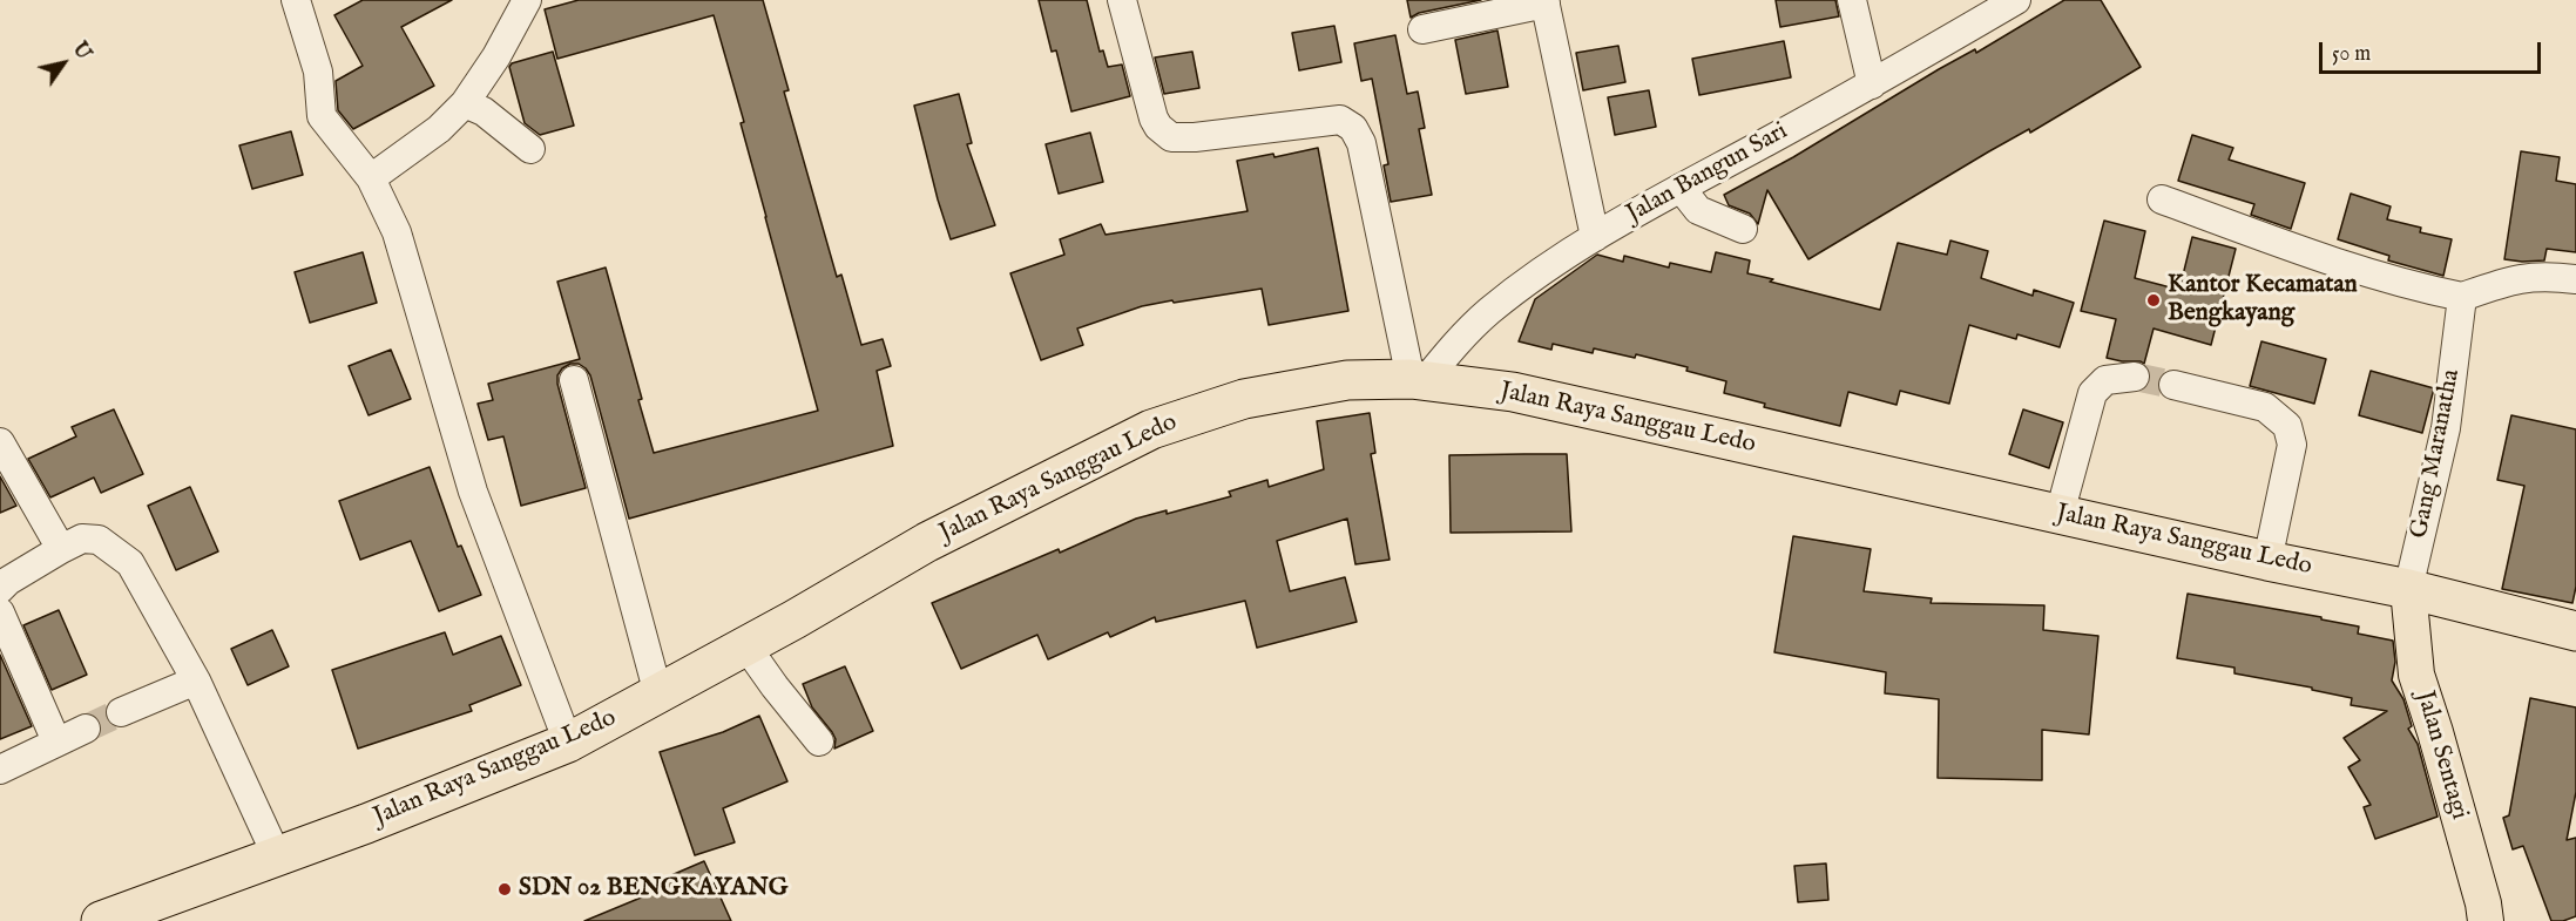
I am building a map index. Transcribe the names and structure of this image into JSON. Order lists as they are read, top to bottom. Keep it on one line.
{"streets":{"highway":["Jalan Raya Sanggau Ledo"],"main road":["Jalan Sentagi"],"street":["Jalan Bangun Sari","Gang Maranatha"]},"crossings":[["Jalan Bangun Sari","Jalan Raya Sanggau Ledo"],["Jalan Raya Sanggau Ledo","Gang Maranatha"],["Jalan Raya Sanggau Ledo","Jalan Sentagi"],["Gang Maranatha","Jalan Sentagi"]],"places":["Kantor Kecamatan Bengkayang","SDN 02 BENGKAYANG"],"scale_bar":"50 m","north":"top right"}
